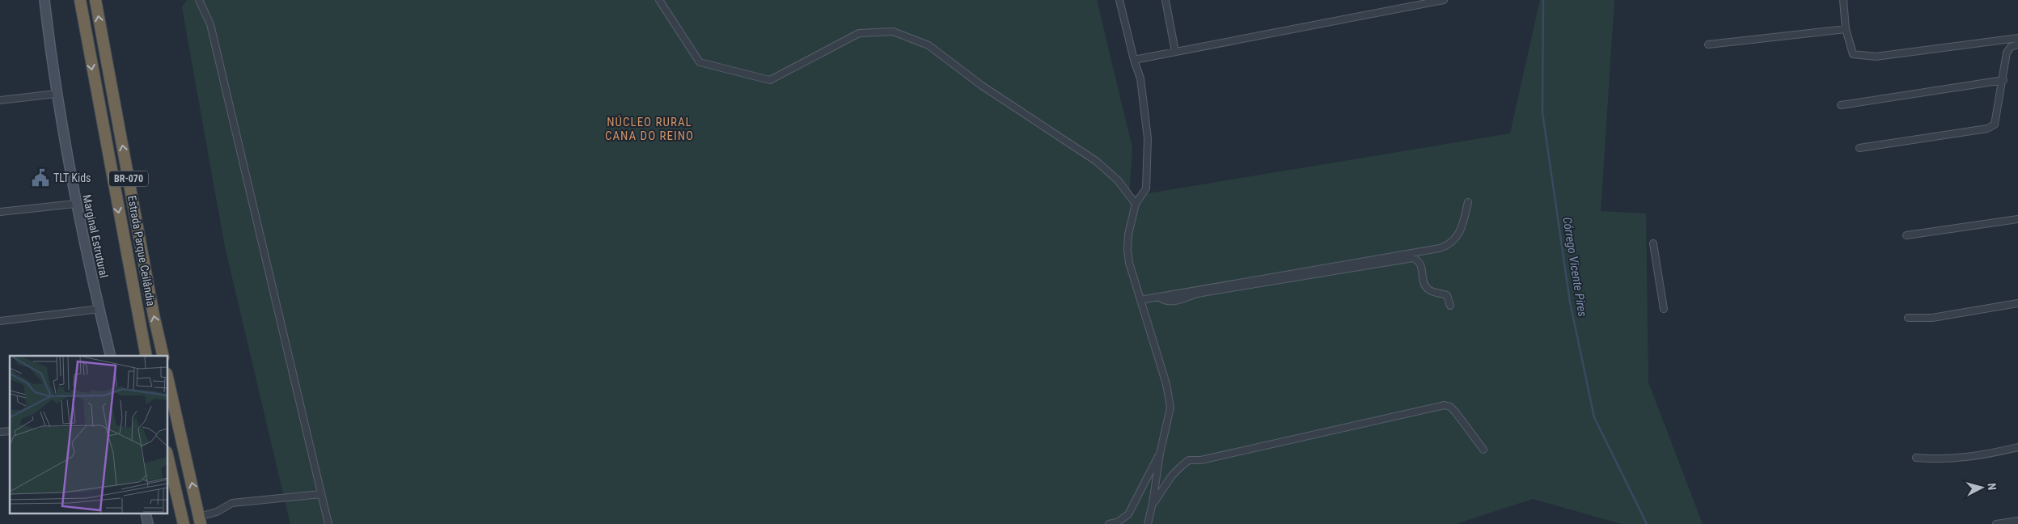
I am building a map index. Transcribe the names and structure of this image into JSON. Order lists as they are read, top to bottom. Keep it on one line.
{"streets":{"highway":["BR-070","Estrada Parque Ceilândia"],"street":["Marginal Estrutural"]},"districts":["NÚCLEO RURAL CANA DO REINO"],"water":["Córrego Vicente Pires"],"places":{"public building":["TLT Kids"]},"north":"right"}
